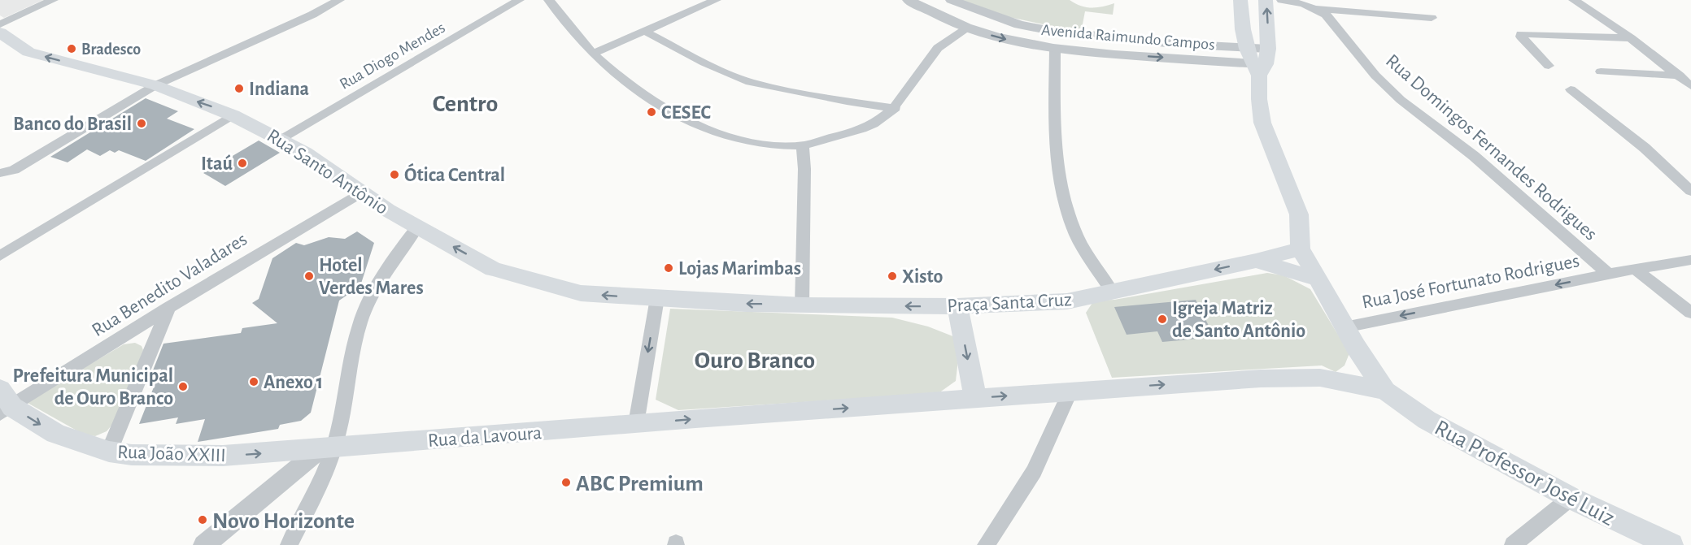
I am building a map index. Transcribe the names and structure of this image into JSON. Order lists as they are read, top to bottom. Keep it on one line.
{"streets":{"main road":["Rua Santo Antônio","Praça Santa Cruz","Rua da Lavoura","Rua João XXIII","Rua Professor José Luiz"],"street":["Avenida Raimundo Campos","Rua Diogo Mendes","Rua Domingos Fernandes Rodrigues","Rua José Fortunato Rodrigues","Rua Benedito Valadares"]},"crossings":[["Rua Diogo Mendes","Rua Santo Antônio"],["Rua Domingos Fernandes Rodrigues","Rua José Fortunato Rodrigues"],["Rua Santo Antônio","Rua Benedito Valadares"],["Rua Santo Antônio","Praça Santa Cruz"],["Rua Benedito Valadares","Rua João XXIII"],["Rua da Lavoura","Rua João XXIII"]],"one_way":["Rua Santo Antônio","Rua José Fortunato Rodrigues","Rua João XXIII"],"districts":["Centro","Ouro Branco"],"places":["Bradesco","Indiana","CESEC","Banco do Brasil","Itaú","Ótica Central","Lojas Marimbas","Hotel Verdes Mares","Xisto","Igreja Matriz de Santo Antônio","Anexo 1","Prefeitura Municipal de Ouro Branco","ABC Premium","Novo Horizonte"]}
